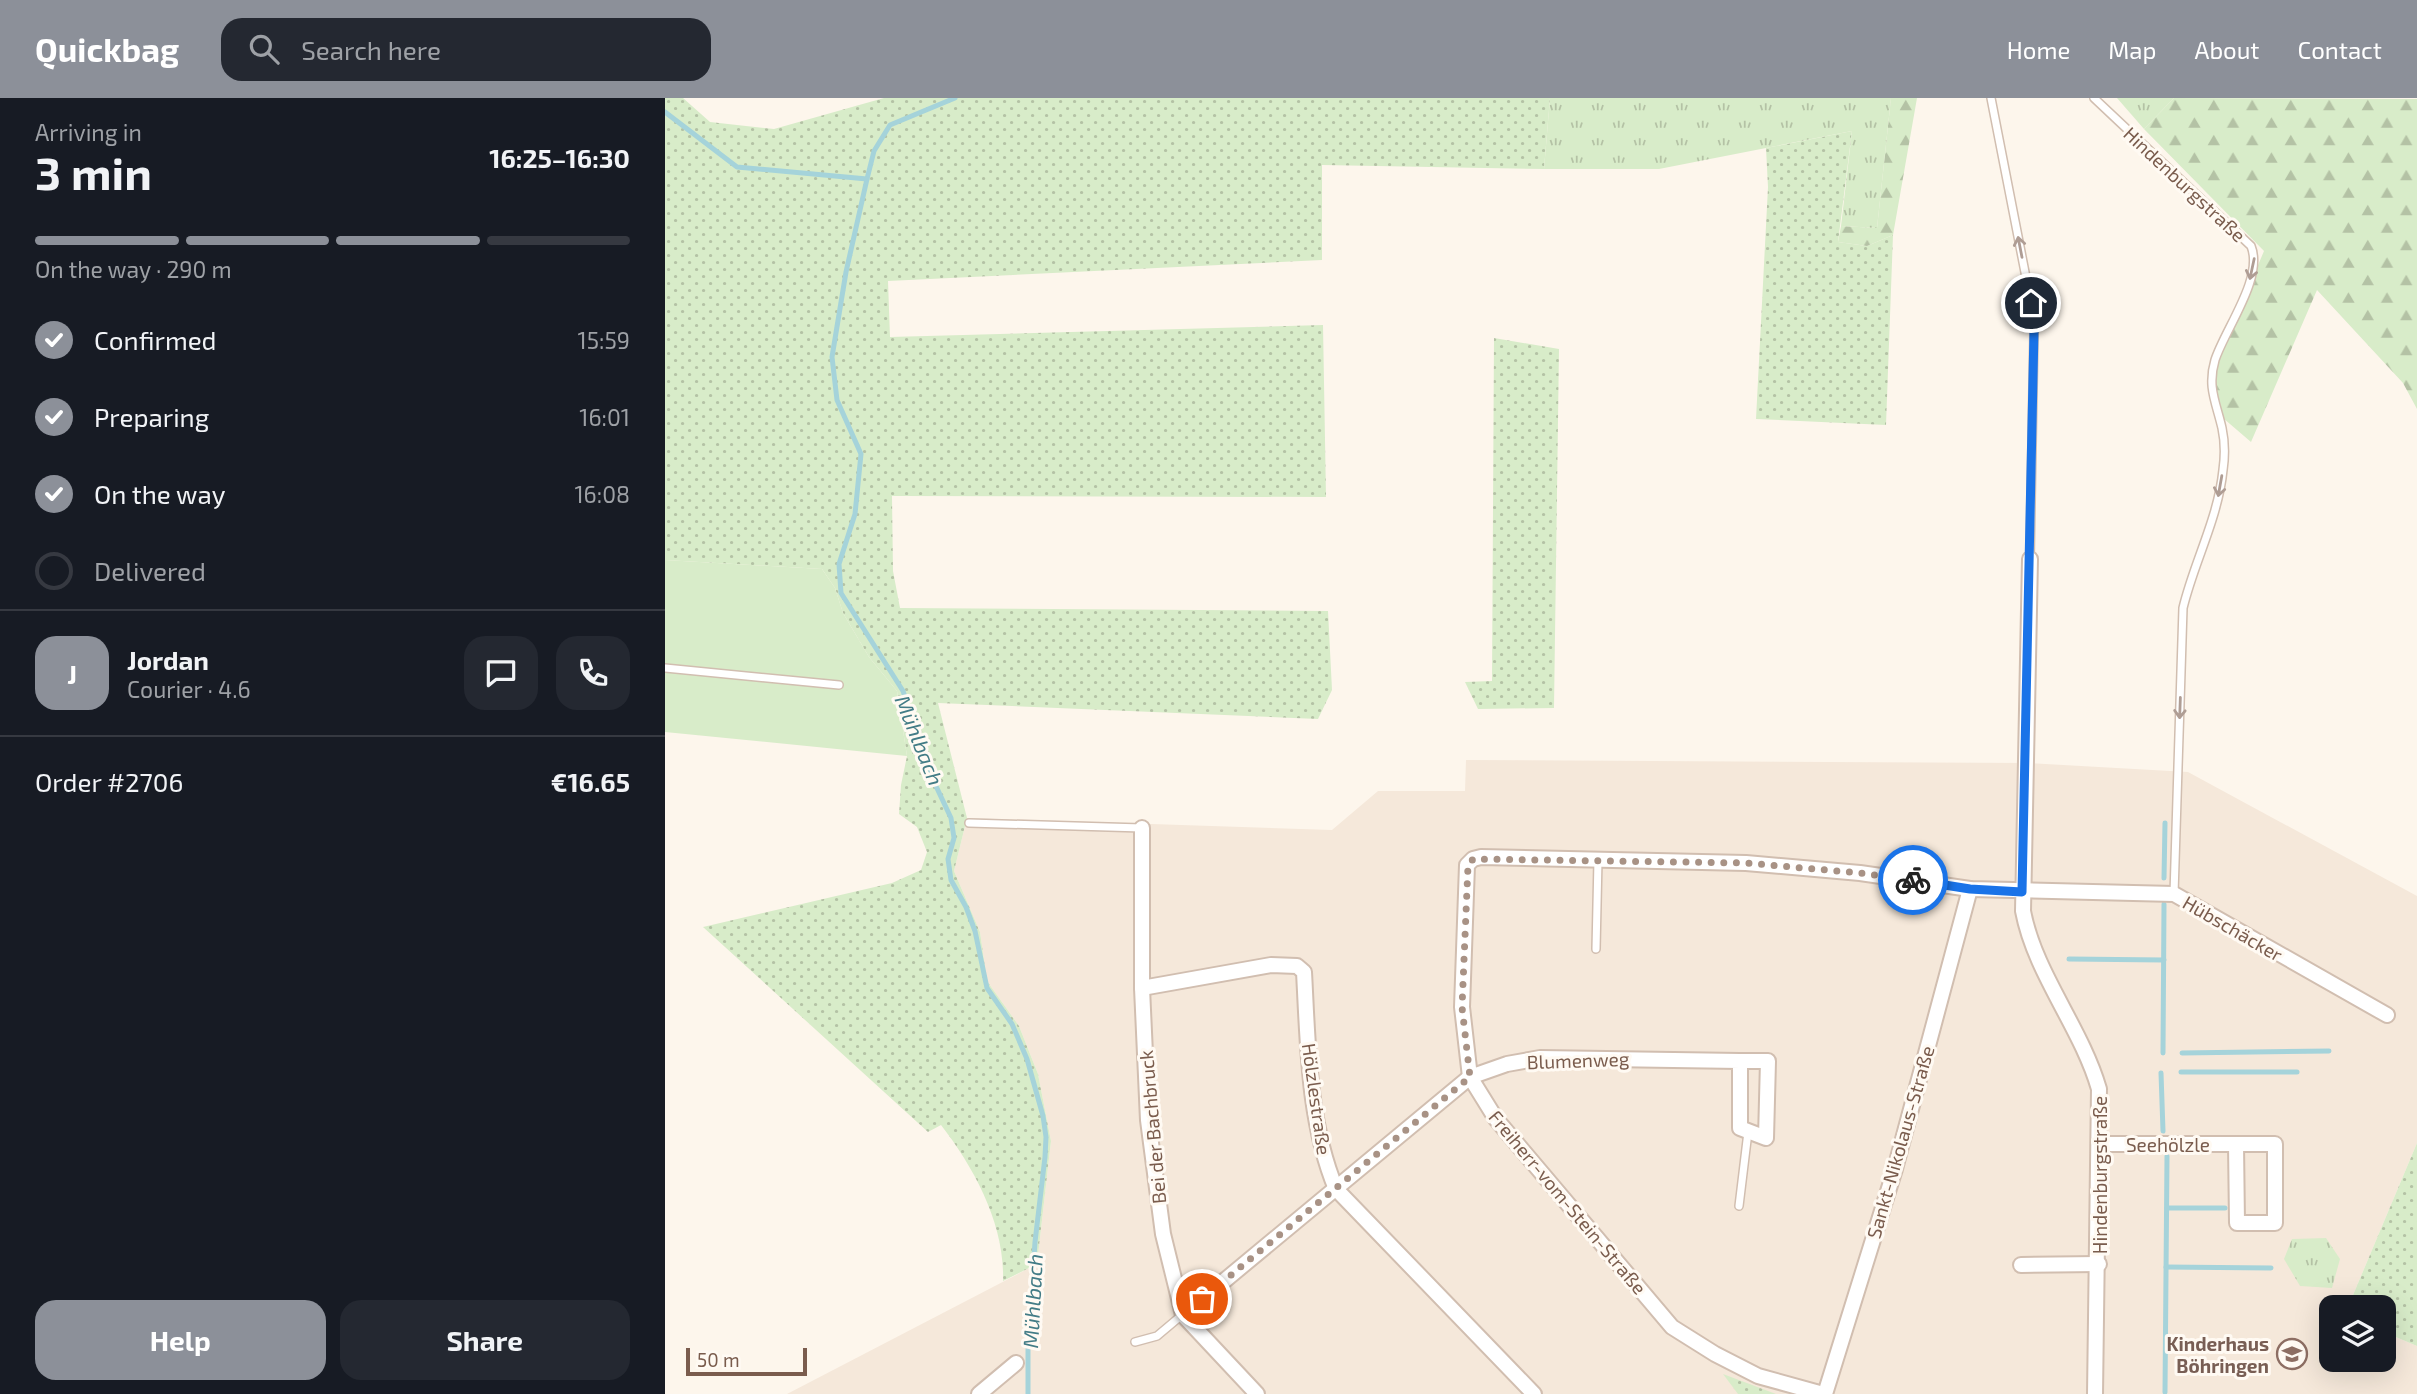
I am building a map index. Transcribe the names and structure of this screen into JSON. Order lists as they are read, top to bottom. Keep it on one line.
{"streets":{"street":["Hindenburgstraße","Hübschäcker","Blumenweg","Hölzlestraße","Bei der Bachbruck","Sankt-Nikolaus-Straße","Seehölzle","Freiherr-vom-Stein-Straße"]},"crossings":[["Hindenburgstraße","Hübschäcker"],["Hindenburgstraße","Seehölzle"],["Hübschäcker","Sankt-Nikolaus-Straße"],["Hübschäcker","Freiherr-vom-Stein-Straße"],["Blumenweg","Hölzlestraße"],["Blumenweg","Bei der Bachbruck"],["Blumenweg","Freiherr-vom-Stein-Straße"],["Hölzlestraße","Bei der Bachbruck"],["Sankt-Nikolaus-Straße","Freiherr-vom-Stein-Straße"]],"water":["Mühlbach"],"places":{"school or university":["Kinderhaus Böhringen"]},"scale_bar":"50 m","page":{"header":"Quickbag","search":"Search here","nav":["Home","Map","About","Contact"],"heading":["3 min","Arriving in","16:25–16:30"],"panel":["Jordan","Courier · 4.6","Order #2706","€16.65"],"bar":"On the way · 290 m","list":[["Confirmed","15:59"],["Preparing","16:01"],["On the way","16:08"],"Delivered"],"round":"J","buttons":["Help","Share"],"scale":"50 m"}}
